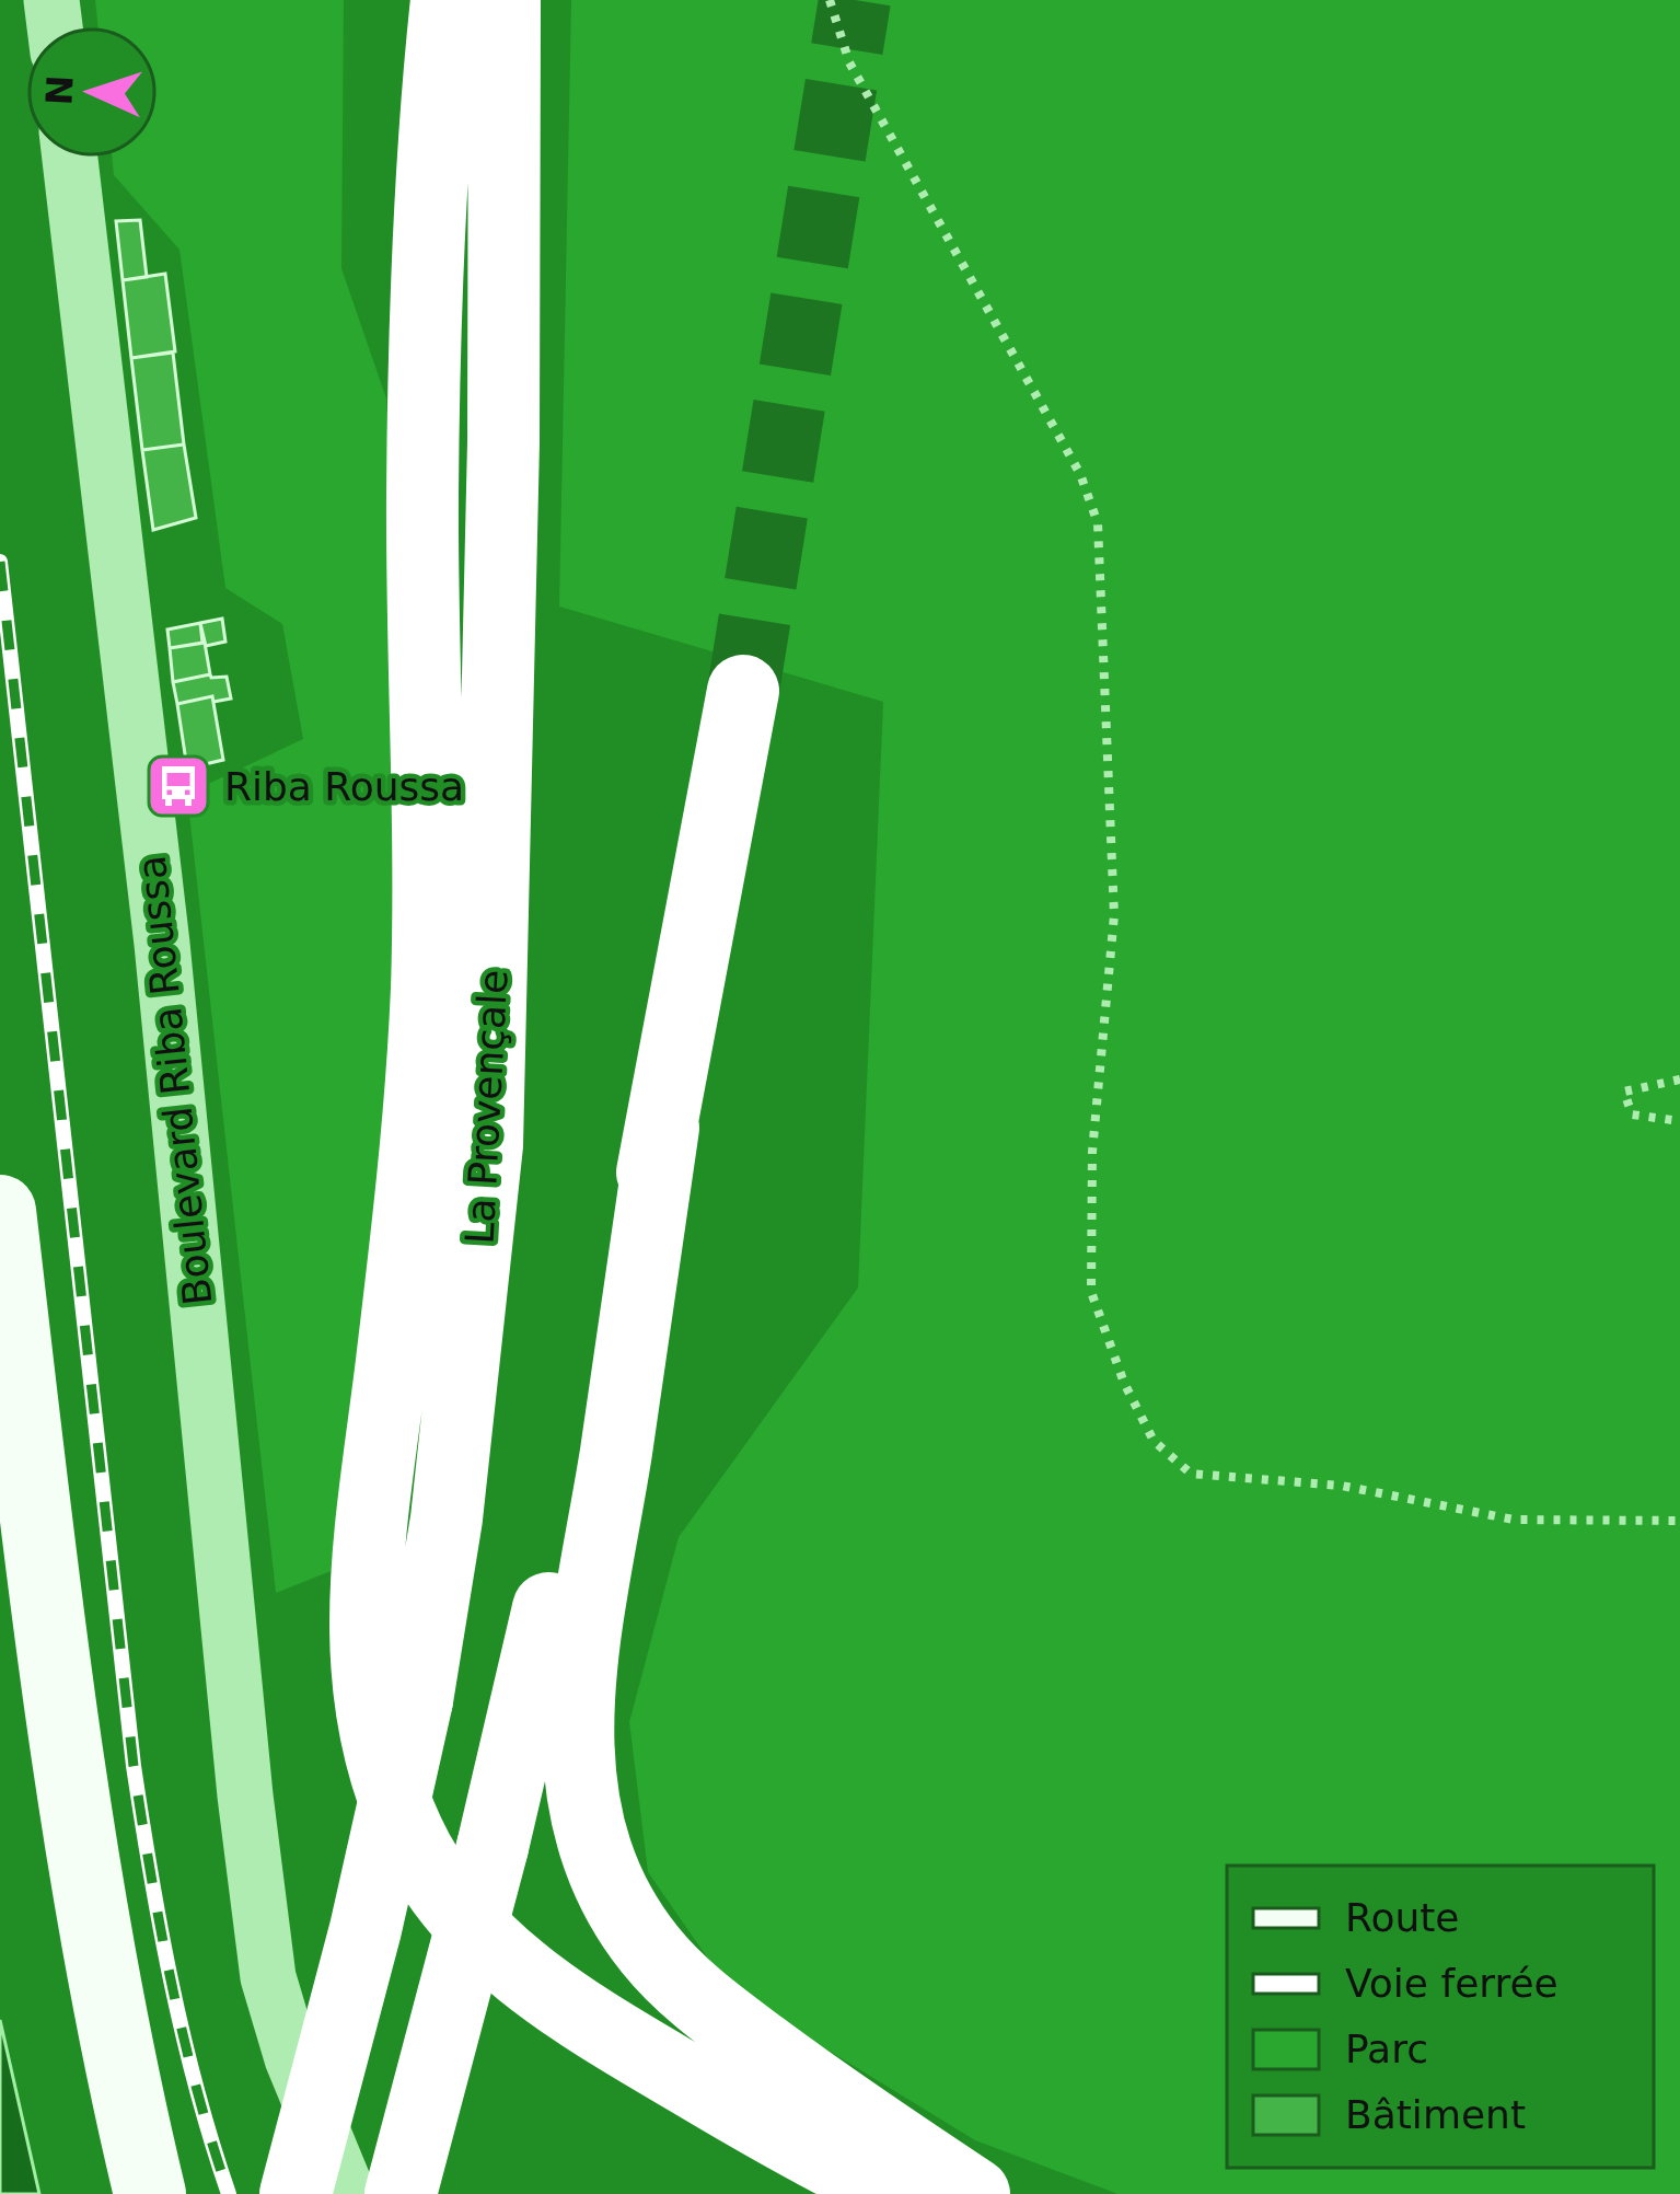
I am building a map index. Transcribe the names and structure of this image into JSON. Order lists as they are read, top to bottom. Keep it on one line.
{"streets":{"highway":["La Provençale"],"street":["Boulevard Riba Roussa"]},"places":{"bus stop":["Riba Roussa"]},"legend":["Route","Voie ferrée","Parc","Bâtiment"],"north":"left"}
